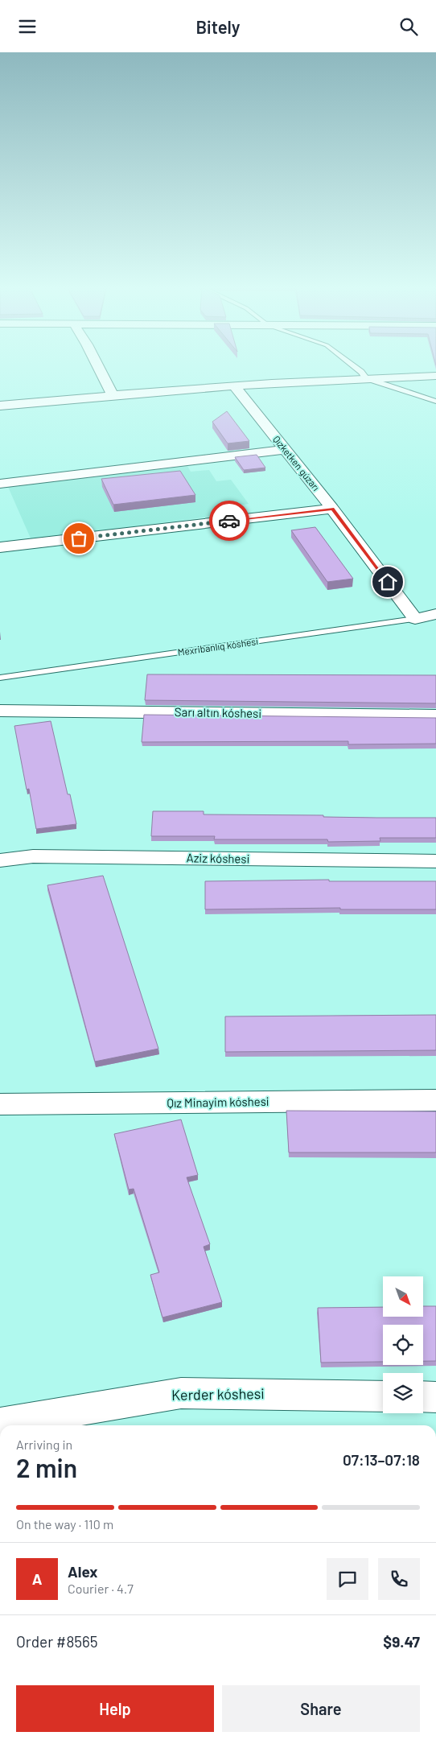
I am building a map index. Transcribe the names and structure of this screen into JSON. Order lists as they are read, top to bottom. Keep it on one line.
{"streets":{"street":["Qızketken gúzarı","Mexribanlıq kóshesi","Sarı altın kóshesi","Aziz kóshesi","Qız Minayim kóshesi","Kerder kóshesi"]},"crossings":[["Qızketken gúzarı","Mexribanlıq kóshesi"]],"north":"bottom right","page":{"header":"Bitely","heading":["2 min","Arriving in","07:13–07:18"],"panel":["Alex","Courier · 4.7","Order #8565","$9.47"],"bar":"On the way · 110 m","round":"A","buttons":["Help","Share"]}}
